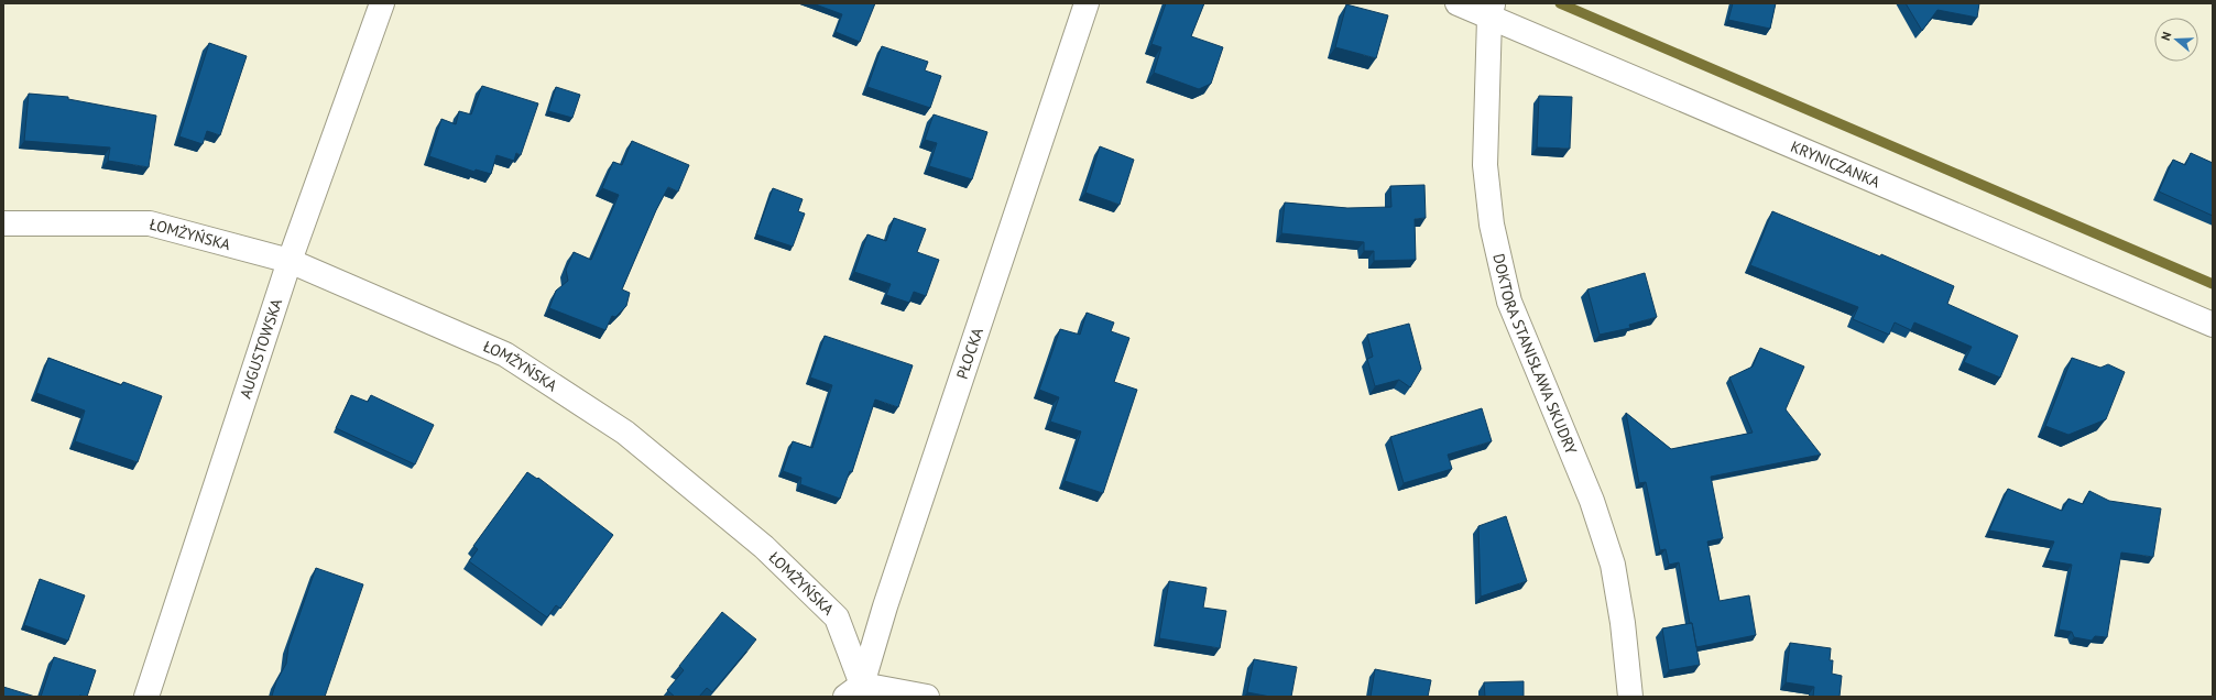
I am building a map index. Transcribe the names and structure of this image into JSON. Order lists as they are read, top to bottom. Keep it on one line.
{"streets":{"street":["KRYNICZANKA","ŁOMŻYŃSKA","AUGUSTOWSKA","PŁOCKA","DOKTORA STANISŁAWA SKUDRY"]},"crossings":[["KRYNICZANKA","DOKTORA STANISŁAWA SKUDRY"],["ŁOMŻYŃSKA","AUGUSTOWSKA"],["ŁOMŻYŃSKA","PŁOCKA"]],"north":"left"}
